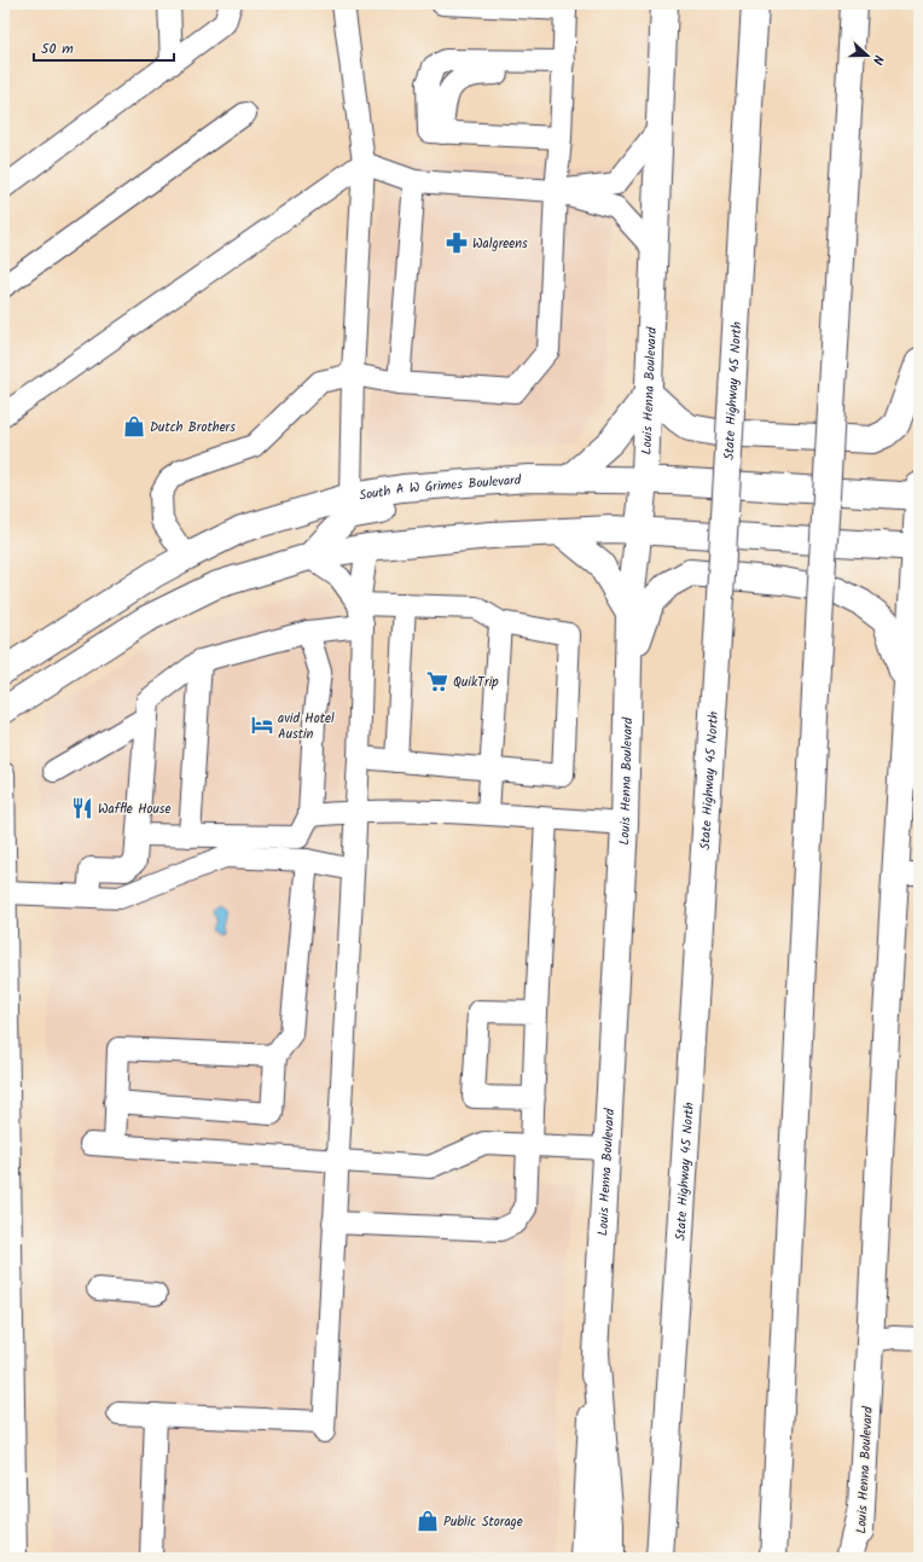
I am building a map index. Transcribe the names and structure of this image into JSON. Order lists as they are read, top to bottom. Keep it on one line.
{"streets":{"main road":["Louis Henna Boulevard","State Highway 45 North","South A W Grimes Boulevard"]},"crossings":[["Louis Henna Boulevard","South A W Grimes Boulevard"]],"places":{"pharmacy":["Walgreens"],"shop":["Dutch Brothers","Public Storage"],"supermarket":["QuikTrip"],"hotel":["avid Hotel Austin"],"restaurant":["Waffle House"]},"scale_bar":"50 m","north":"right"}
